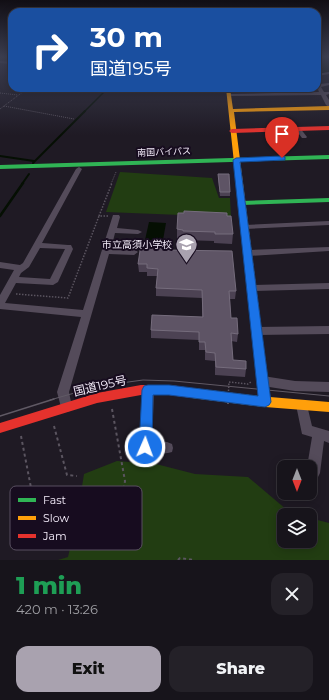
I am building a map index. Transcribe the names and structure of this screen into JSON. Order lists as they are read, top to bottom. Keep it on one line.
{"streets":{"main road":["南国バイパス","国道195号"]},"places":{"school or university":["市立高須小学校"]},"legend":["Fast","Slow","Jam"],"north":"bottom","page":{"turn":["30 m","国道195号"],"heading":["1 min","420 m · 13:26"],"buttons":["Exit","Share"]}}
